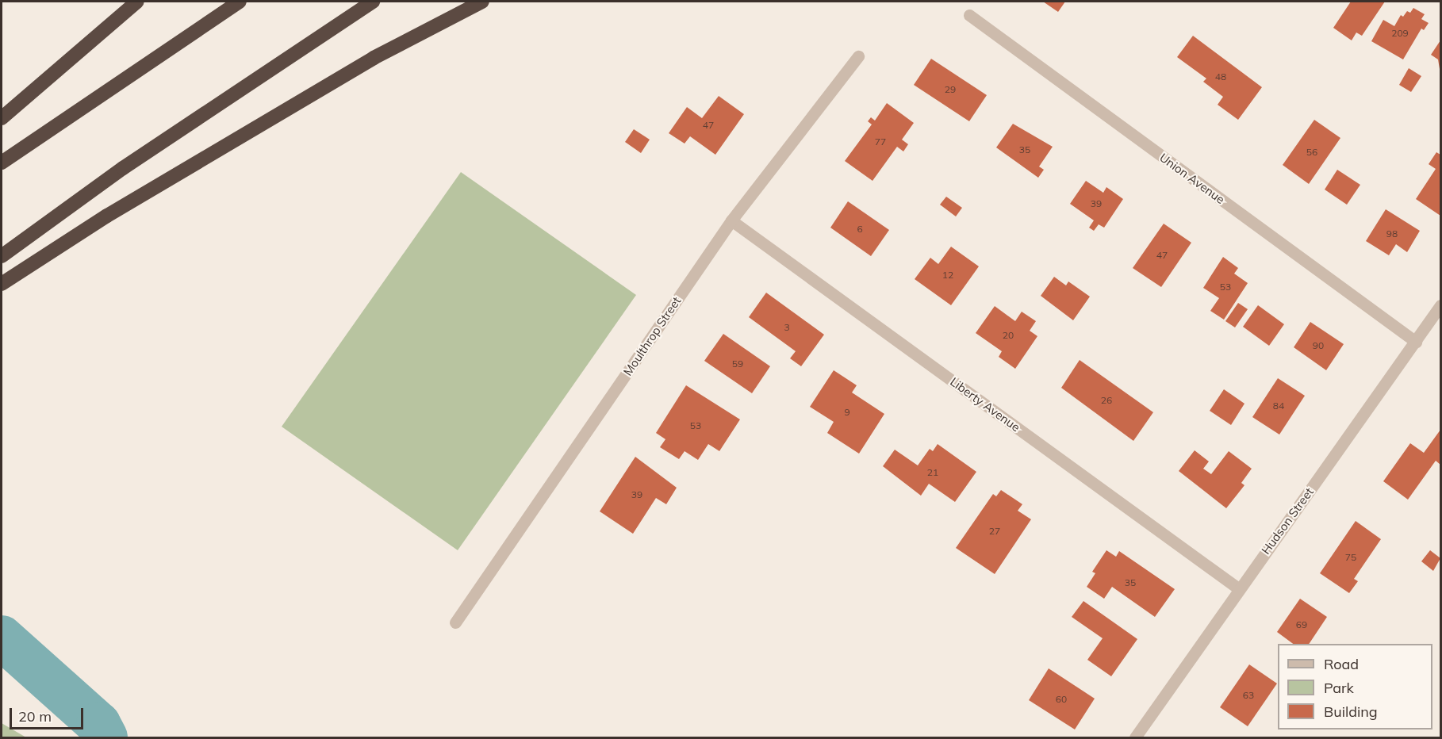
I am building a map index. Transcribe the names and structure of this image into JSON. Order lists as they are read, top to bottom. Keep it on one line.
{"streets":{"street":["Union Avenue","Moulthrop Street","Liberty Avenue","Hudson Street"]},"crossings":[["Union Avenue","Hudson Street"],["Moulthrop Street","Liberty Avenue"],["Liberty Avenue","Hudson Street"]],"house_numbers":["209","48","29","47","77","35","56","39","6","98","47","12","53","3","20","90","59","26","84","9","53","21","39","27","75","35","69","63","60"],"legend":["Road","Park","Building"],"scale_bar":"20 m"}
